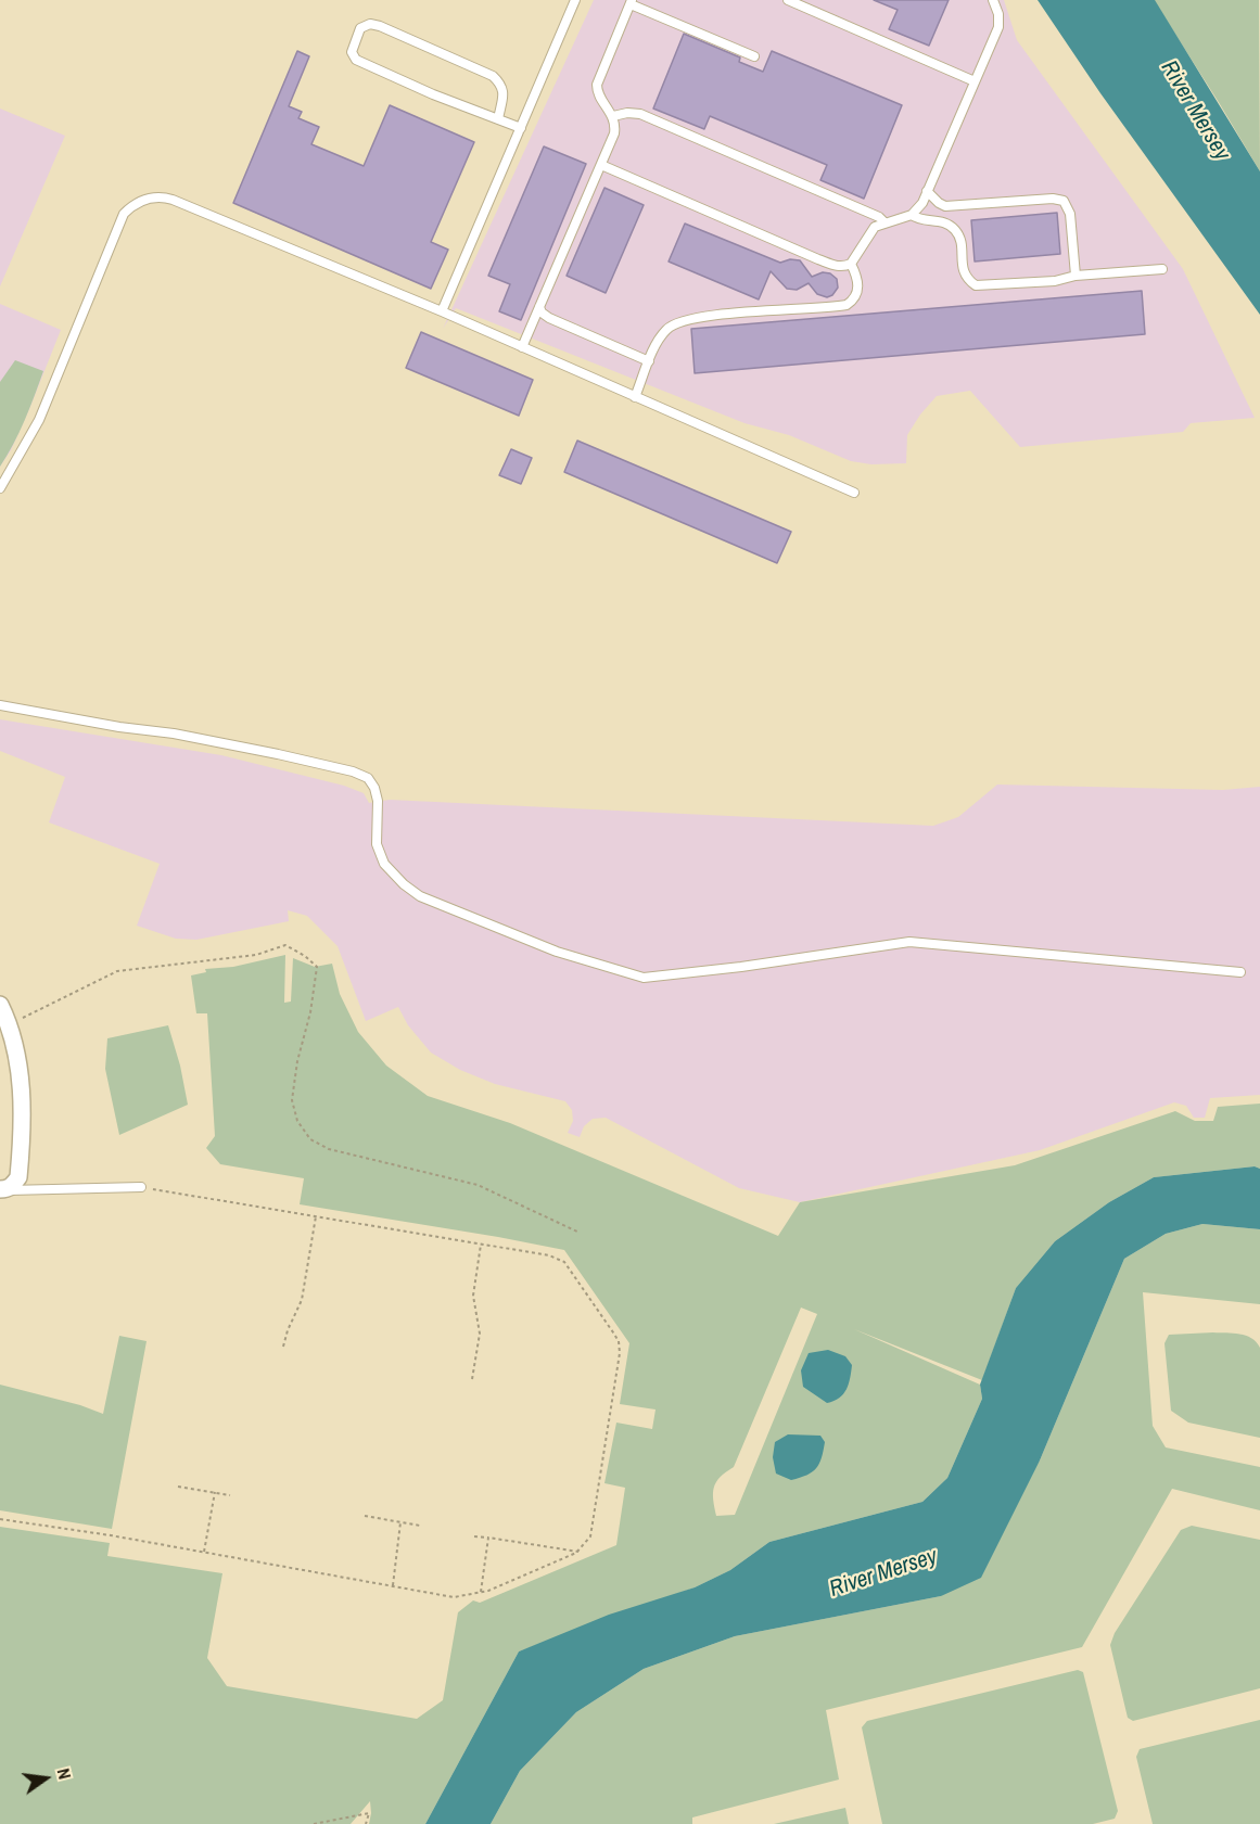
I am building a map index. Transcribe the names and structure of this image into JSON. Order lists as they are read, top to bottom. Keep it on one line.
{"water":["River Mersey"],"north":"right"}
